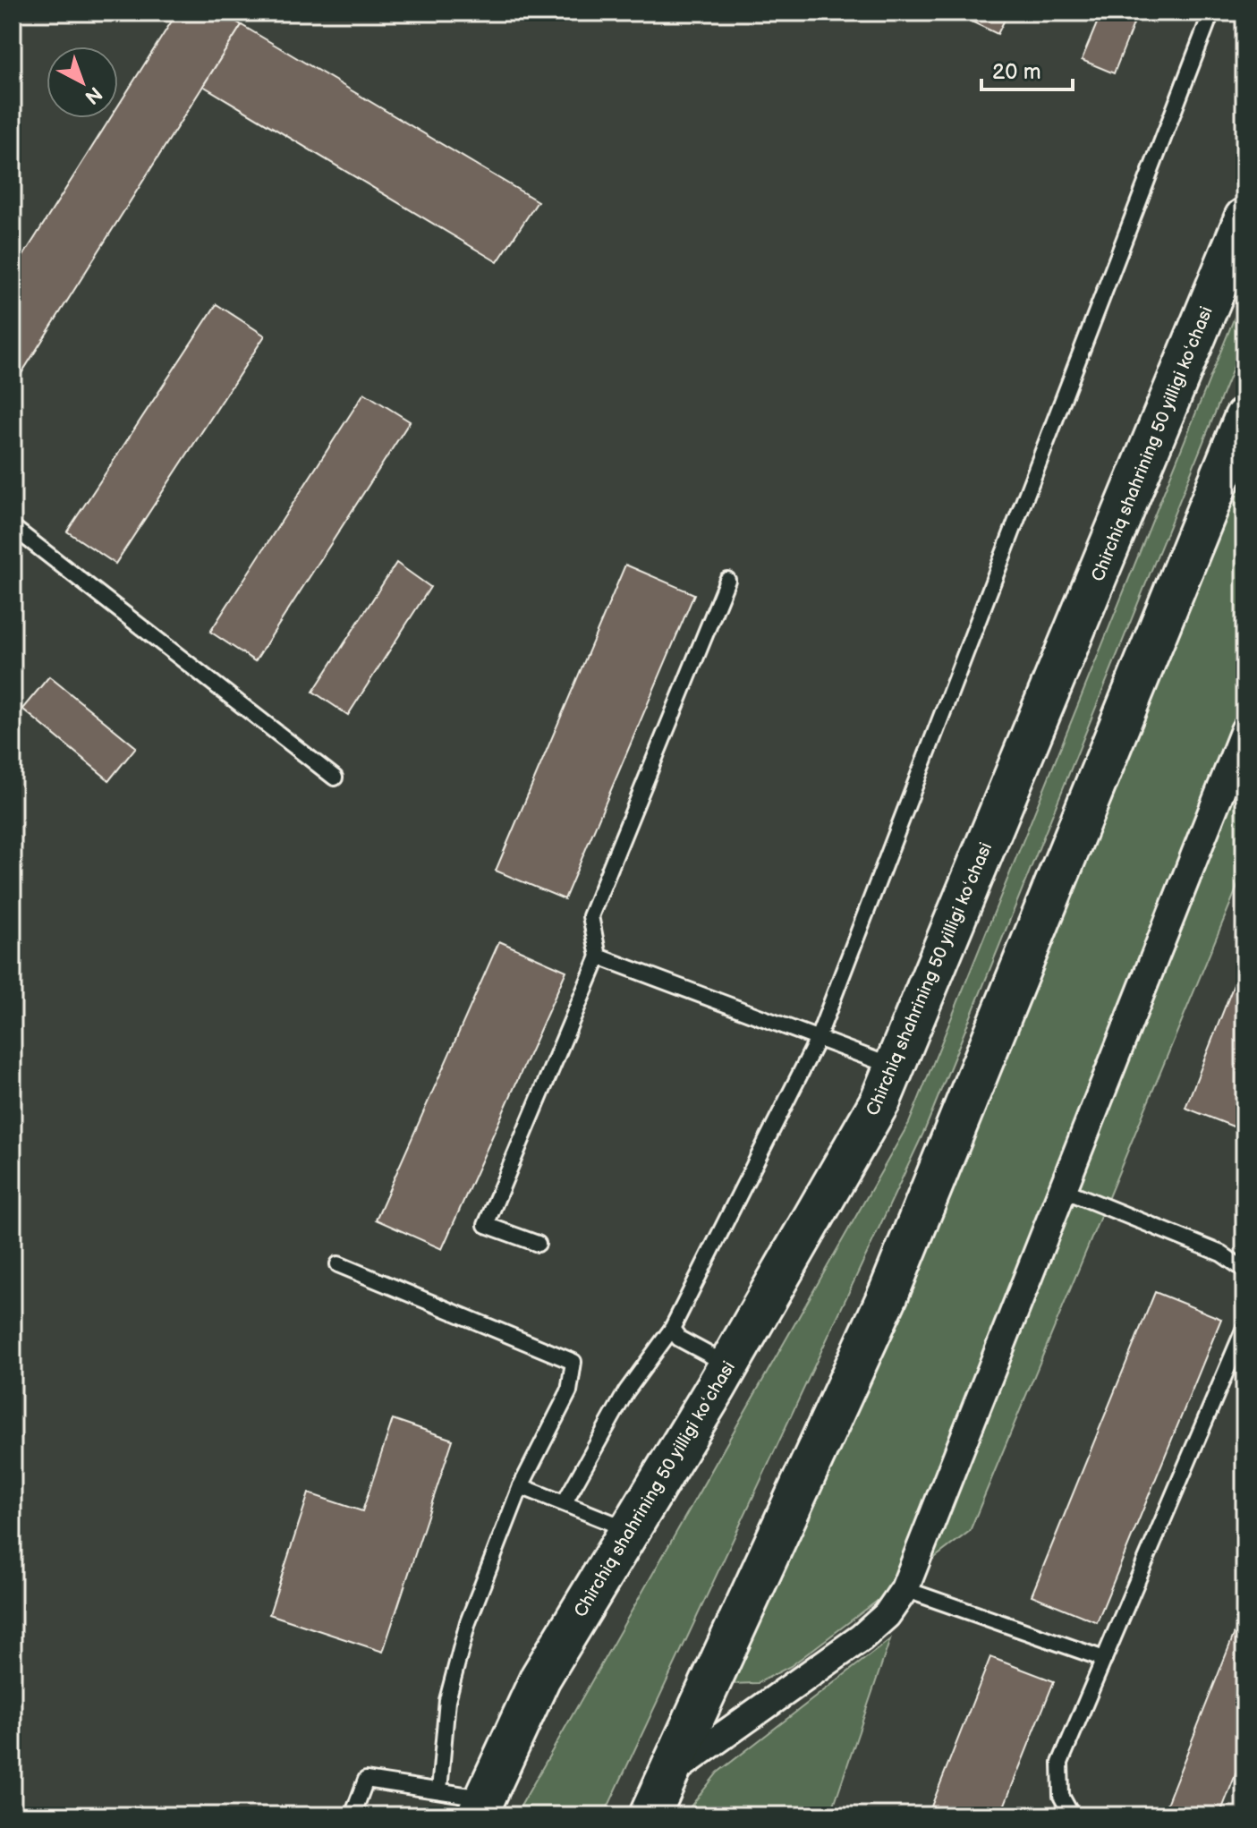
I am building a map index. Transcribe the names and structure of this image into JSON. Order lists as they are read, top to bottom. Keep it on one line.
{"streets":{"main road":["Chirchiq shahrining 50 yilligi koʻchasi"]},"scale_bar":"20 m","north":"bottom right"}
